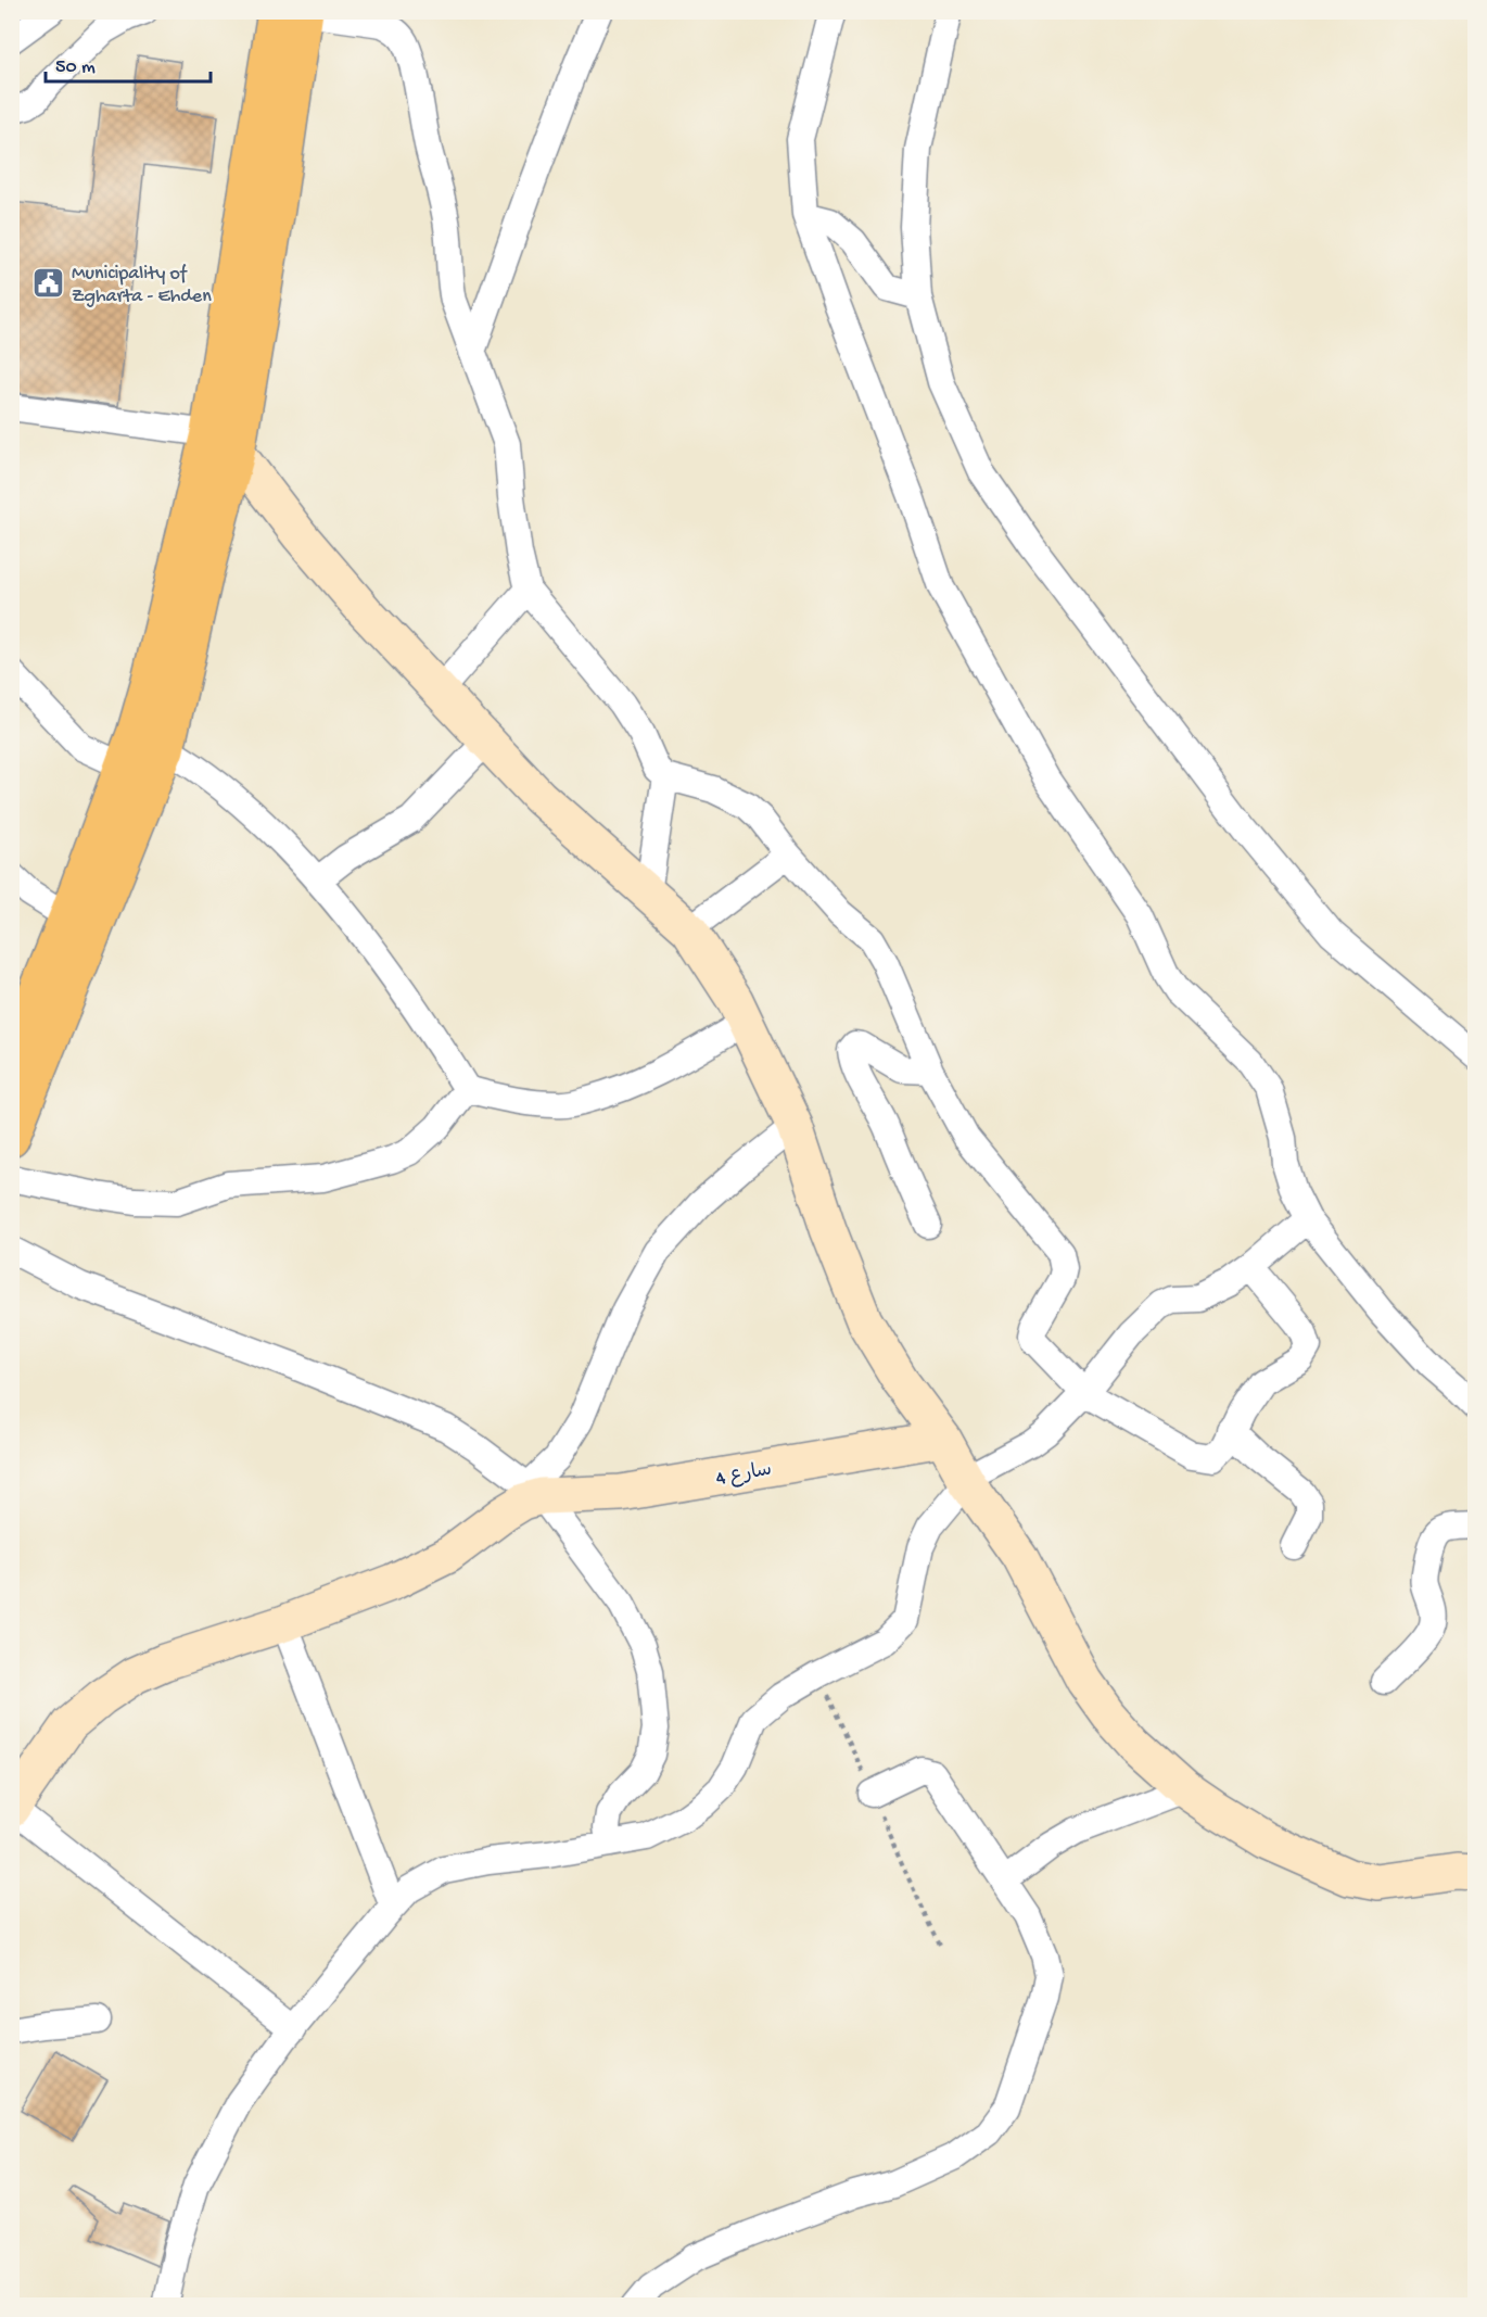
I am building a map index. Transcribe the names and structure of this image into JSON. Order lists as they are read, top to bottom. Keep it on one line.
{"streets":{"main road":["سارع 4"]},"places":{"public building":["Municipality of Zgharta - Ehden"]},"scale_bar":"50 m"}
